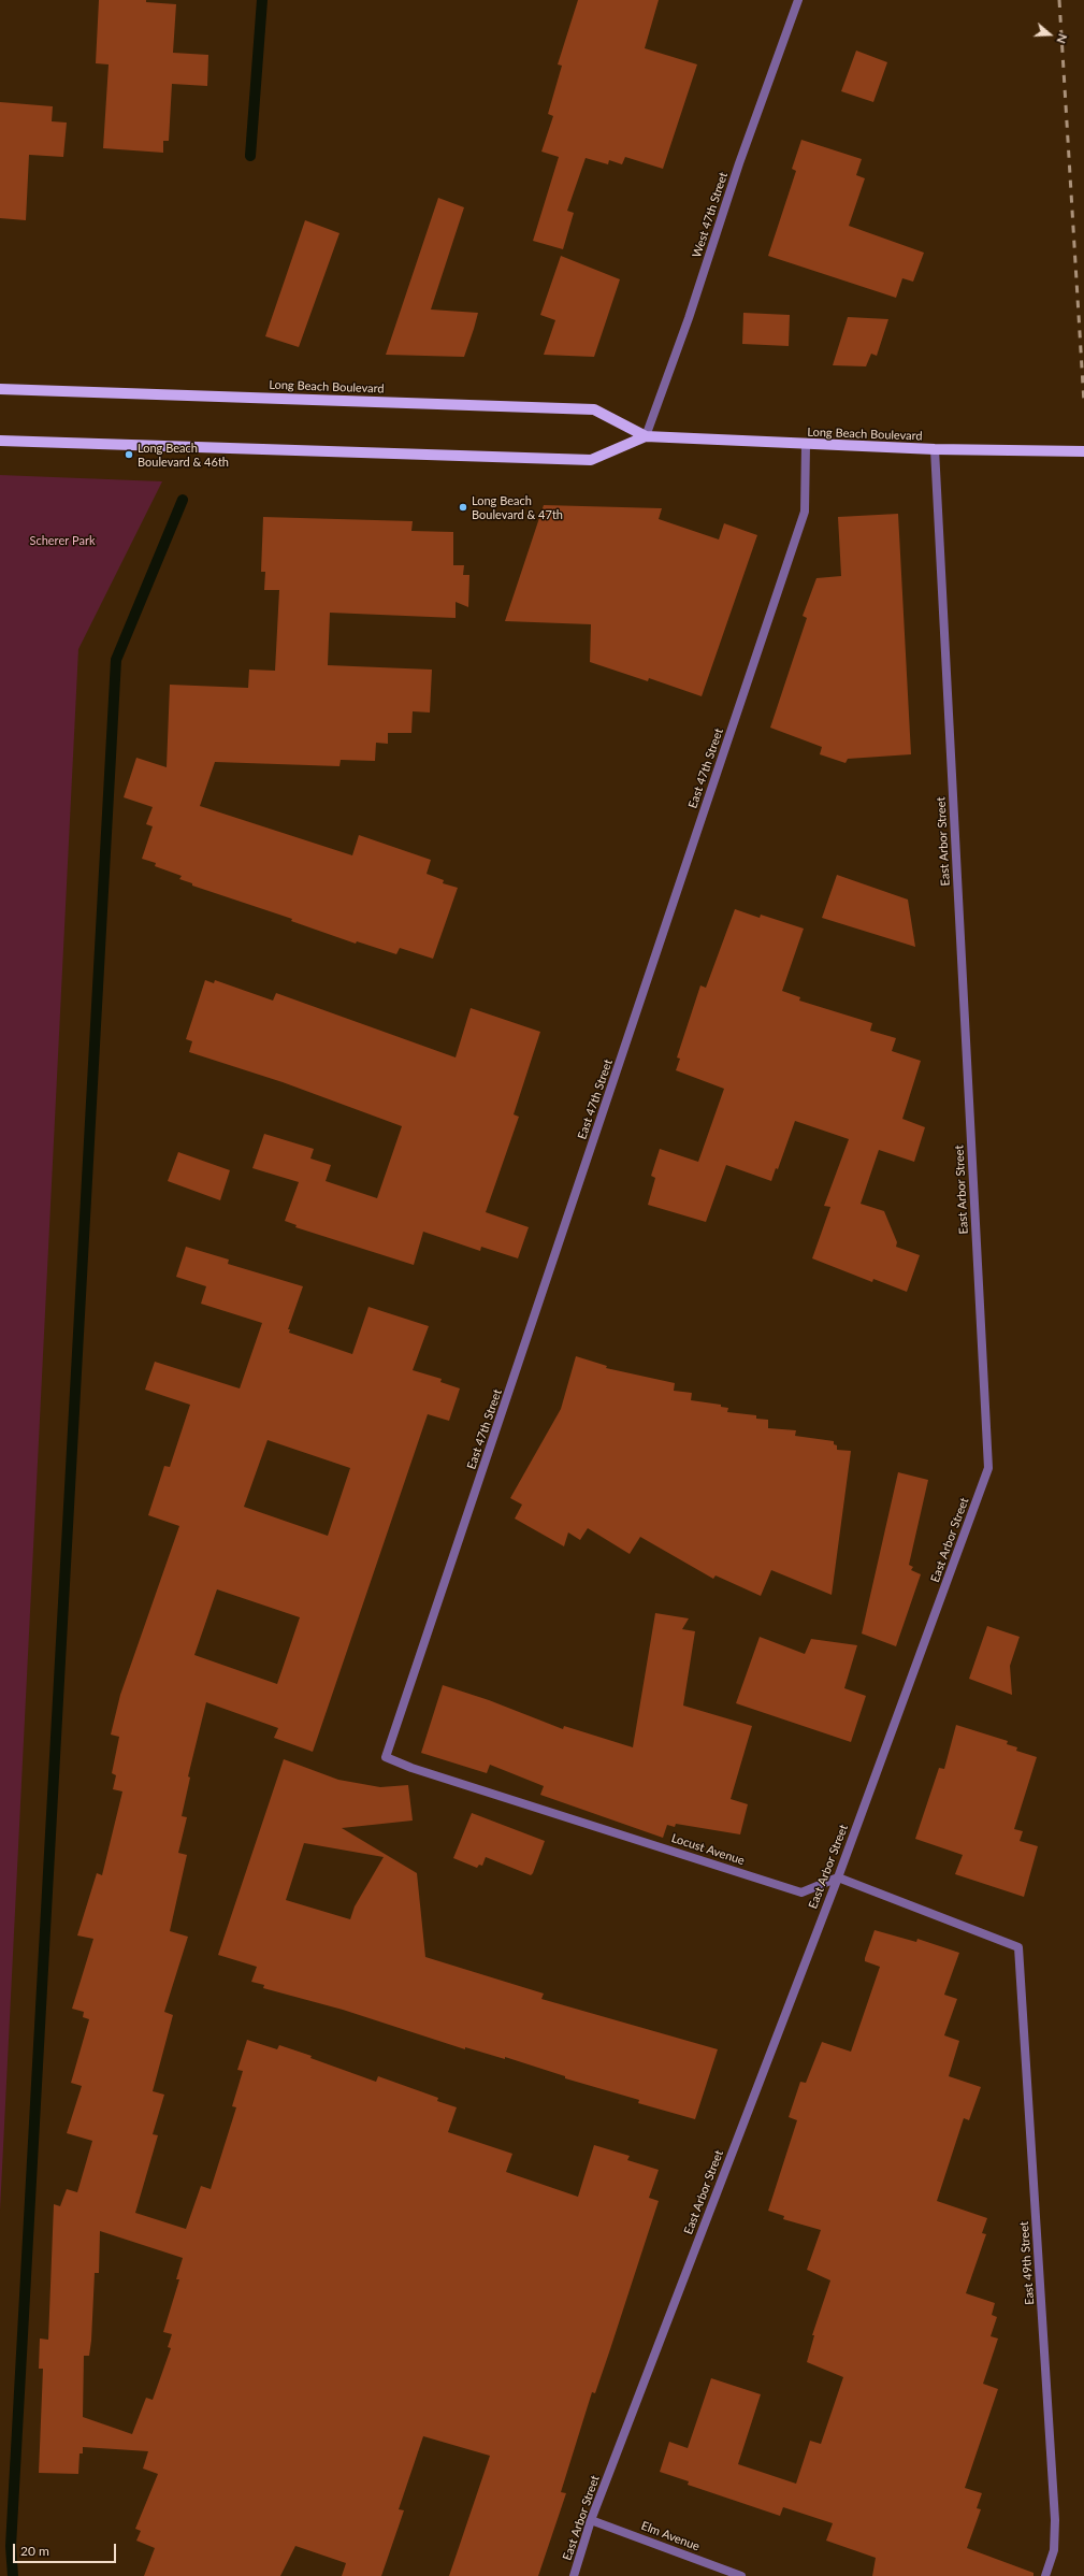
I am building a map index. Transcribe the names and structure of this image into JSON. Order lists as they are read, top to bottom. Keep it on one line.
{"streets":{"main road":["Long Beach Boulevard"],"street":["West 47th Street","East 47th Street","East Arbor Street","Locust Avenue","East 49th Street","Elm Avenue"]},"crossings":[["West 47th Street","Long Beach Boulevard"],["Long Beach Boulevard","East 47th Street"],["Long Beach Boulevard","East Arbor Street"],["East 47th Street","Locust Avenue"],["East Arbor Street","Locust Avenue"],["East Arbor Street","East 49th Street"],["East Arbor Street","Elm Avenue"],["Locust Avenue","East 49th Street"]],"parks":["Scherer Park"],"places":["Long Beach Boulevard & 46th","Long Beach Boulevard & 47th"],"scale_bar":"20 m","north":"right"}
